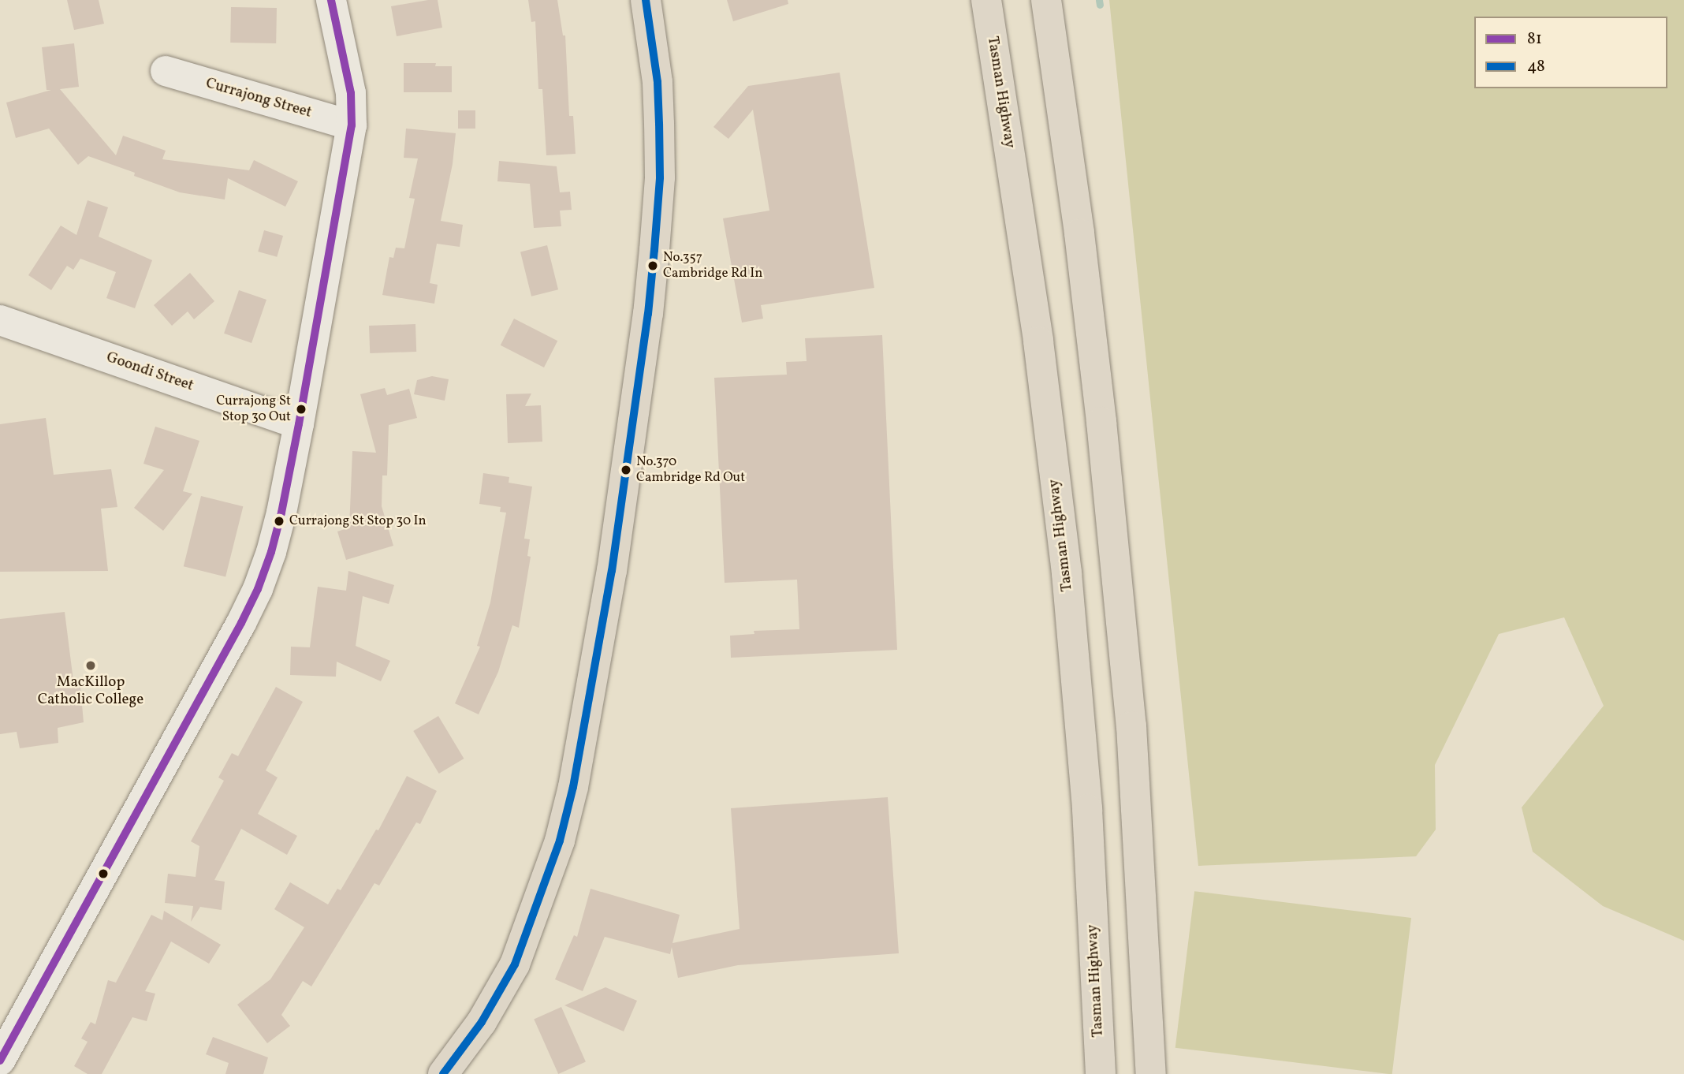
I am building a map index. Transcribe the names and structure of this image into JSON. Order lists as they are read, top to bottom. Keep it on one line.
{"streets":{"main road":["Tasman Highway"],"street":["Currajong Street","Goondi Street"]},"places":["No.357 Cambridge Rd In","Currajong St Stop 30 Out","No.370 Cambridge Rd Out","Currajong St Stop 30 In","MacKillop Catholic College"],"lines":["transit line 81","transit line 48"],"legend":["81","48"]}
